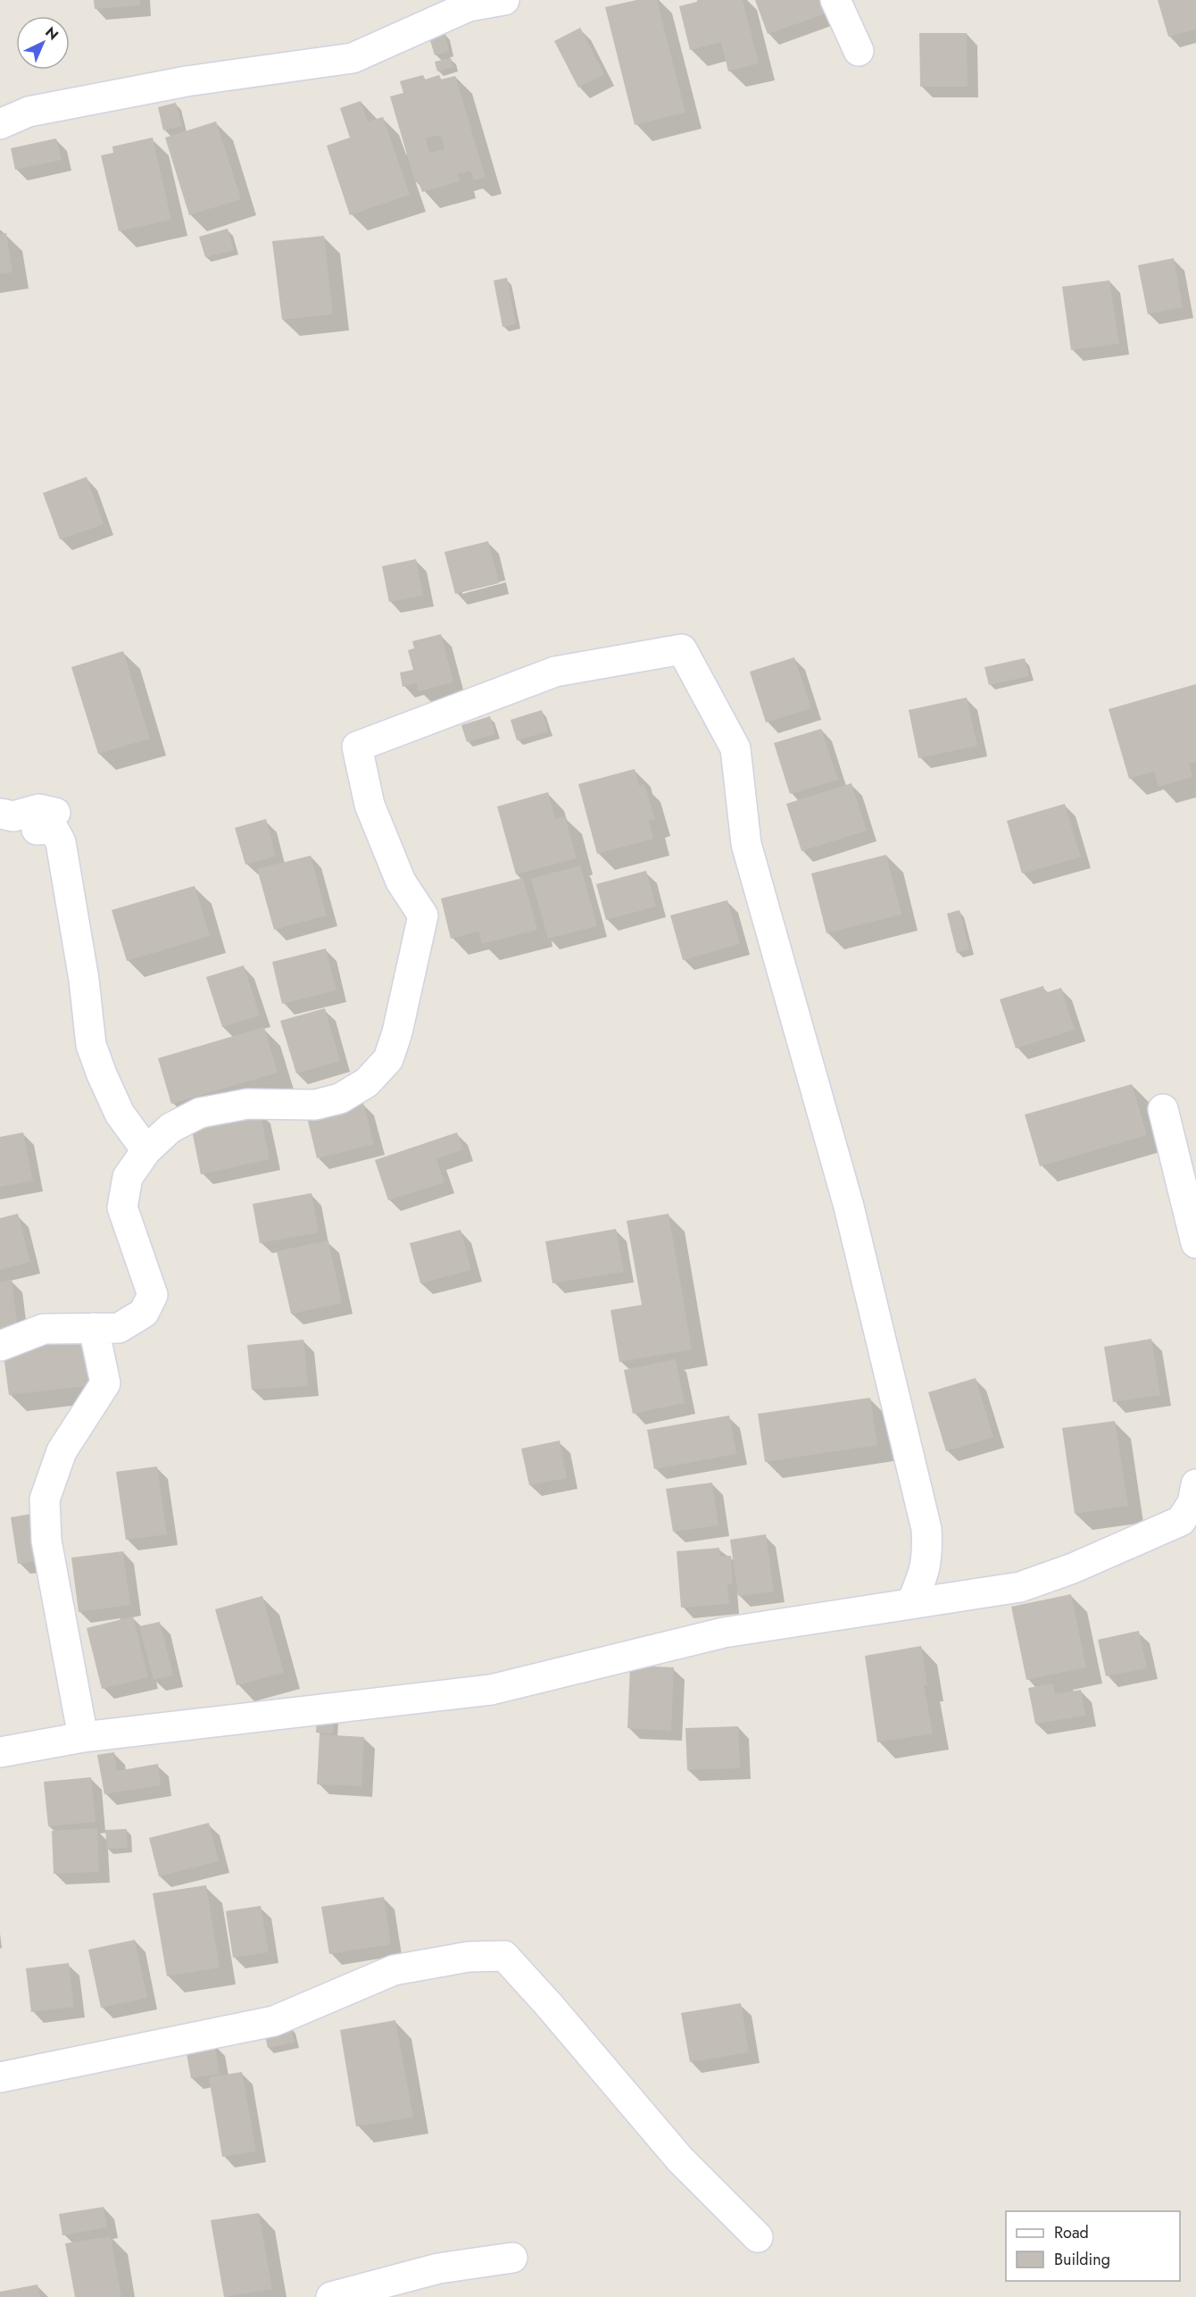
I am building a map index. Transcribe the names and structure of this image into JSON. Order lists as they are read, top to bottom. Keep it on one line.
{"legend":["Road","Building"],"north":"top right"}
